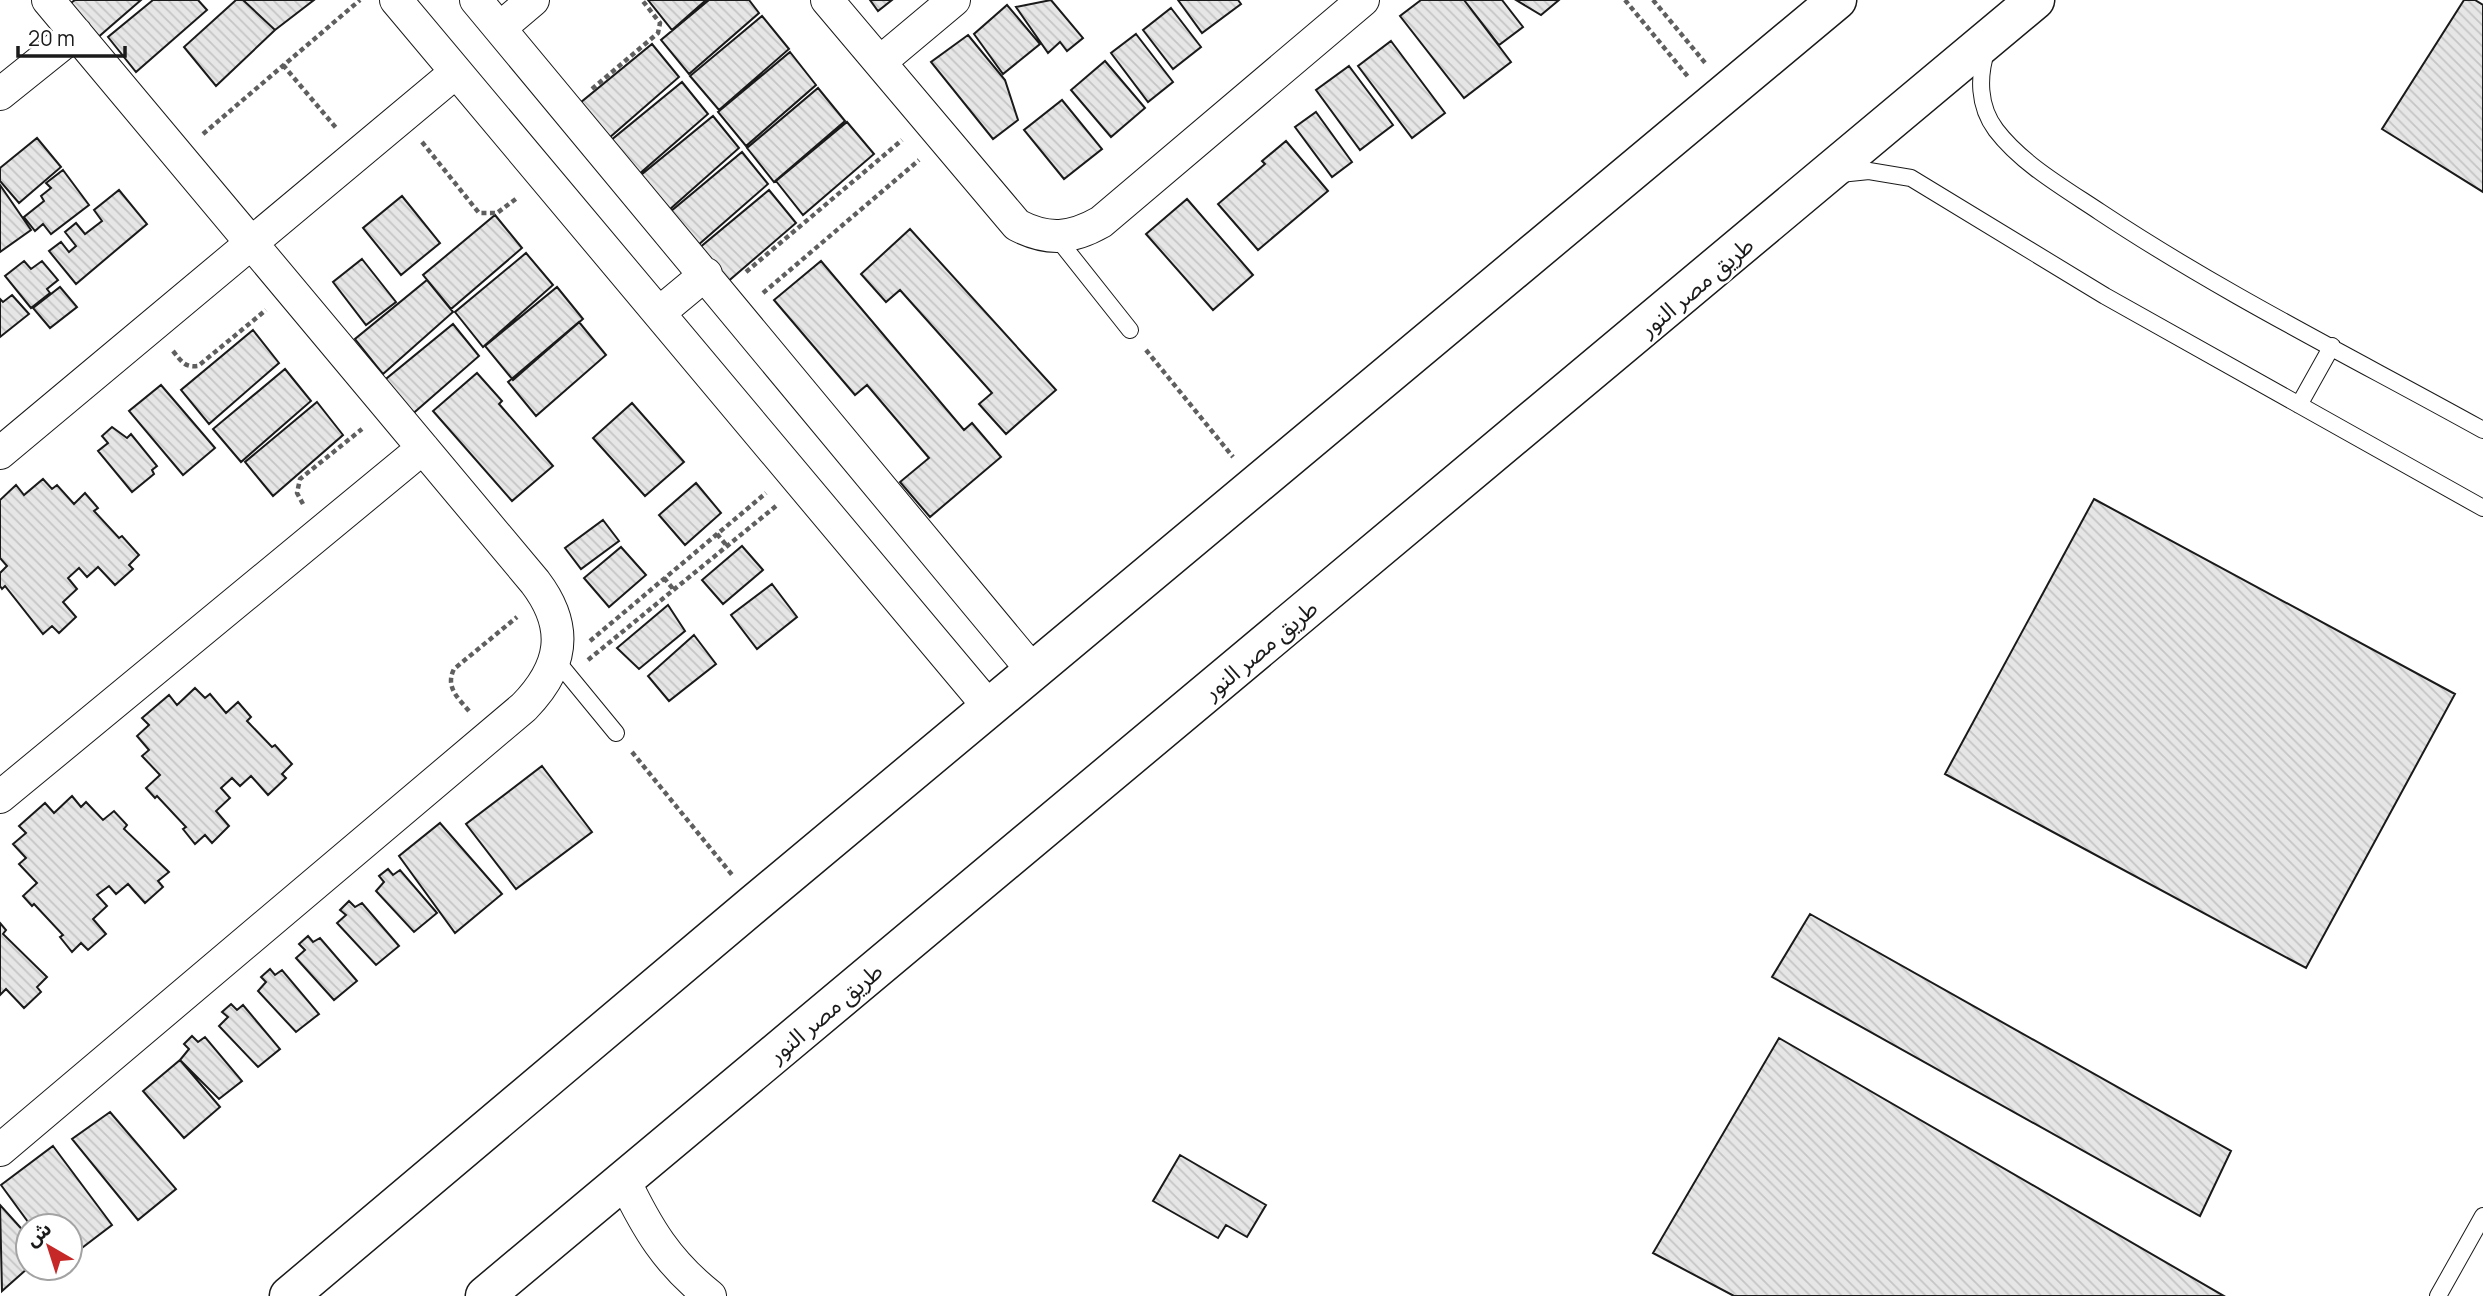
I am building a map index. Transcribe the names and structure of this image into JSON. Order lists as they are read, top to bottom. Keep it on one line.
{"streets":{"street":["طريق مصر النور"]},"scale_bar":"20 m","north":"top left"}
